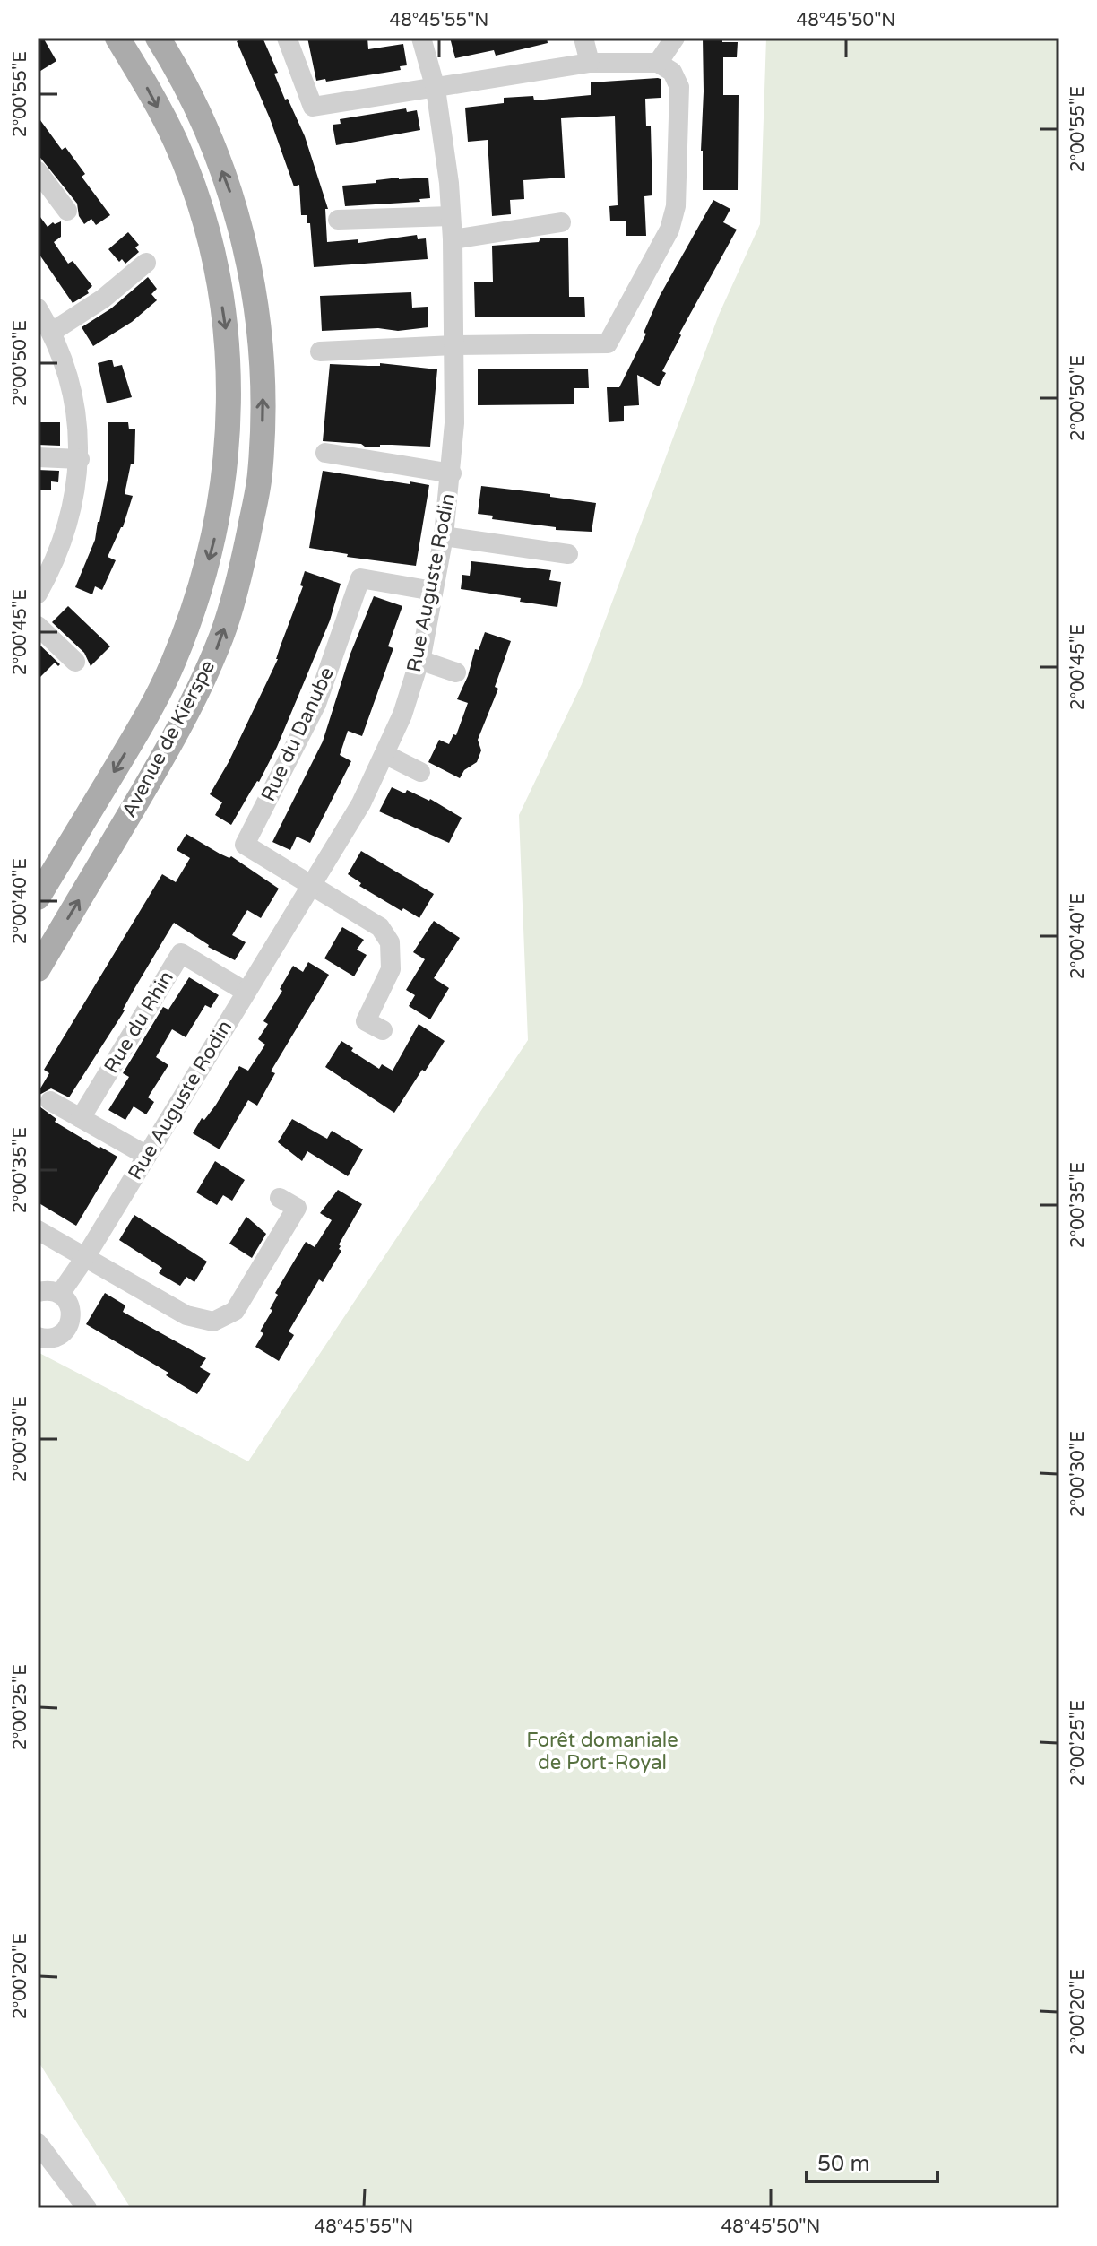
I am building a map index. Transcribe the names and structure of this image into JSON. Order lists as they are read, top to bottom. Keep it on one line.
{"streets":{"main road":["Avenue de Kierspe"],"street":["Rue Auguste Rodin","Rue du Danube","Rue du Rhin"]},"crossings":[["Rue Auguste Rodin","Rue du Danube"],["Rue Auguste Rodin","Rue du Rhin"]],"parks":["Forêt domaniale de Port-Royal"],"scale_bar":"50 m","coordinates":["48°45'55\"N","48°45'50\"N","2°00'55\"E","2°00'50\"E","2°00'45\"E","2°00'40\"E","2°00'35\"E","2°00'30\"E","2°00'25\"E","2°00'20\"E"]}
